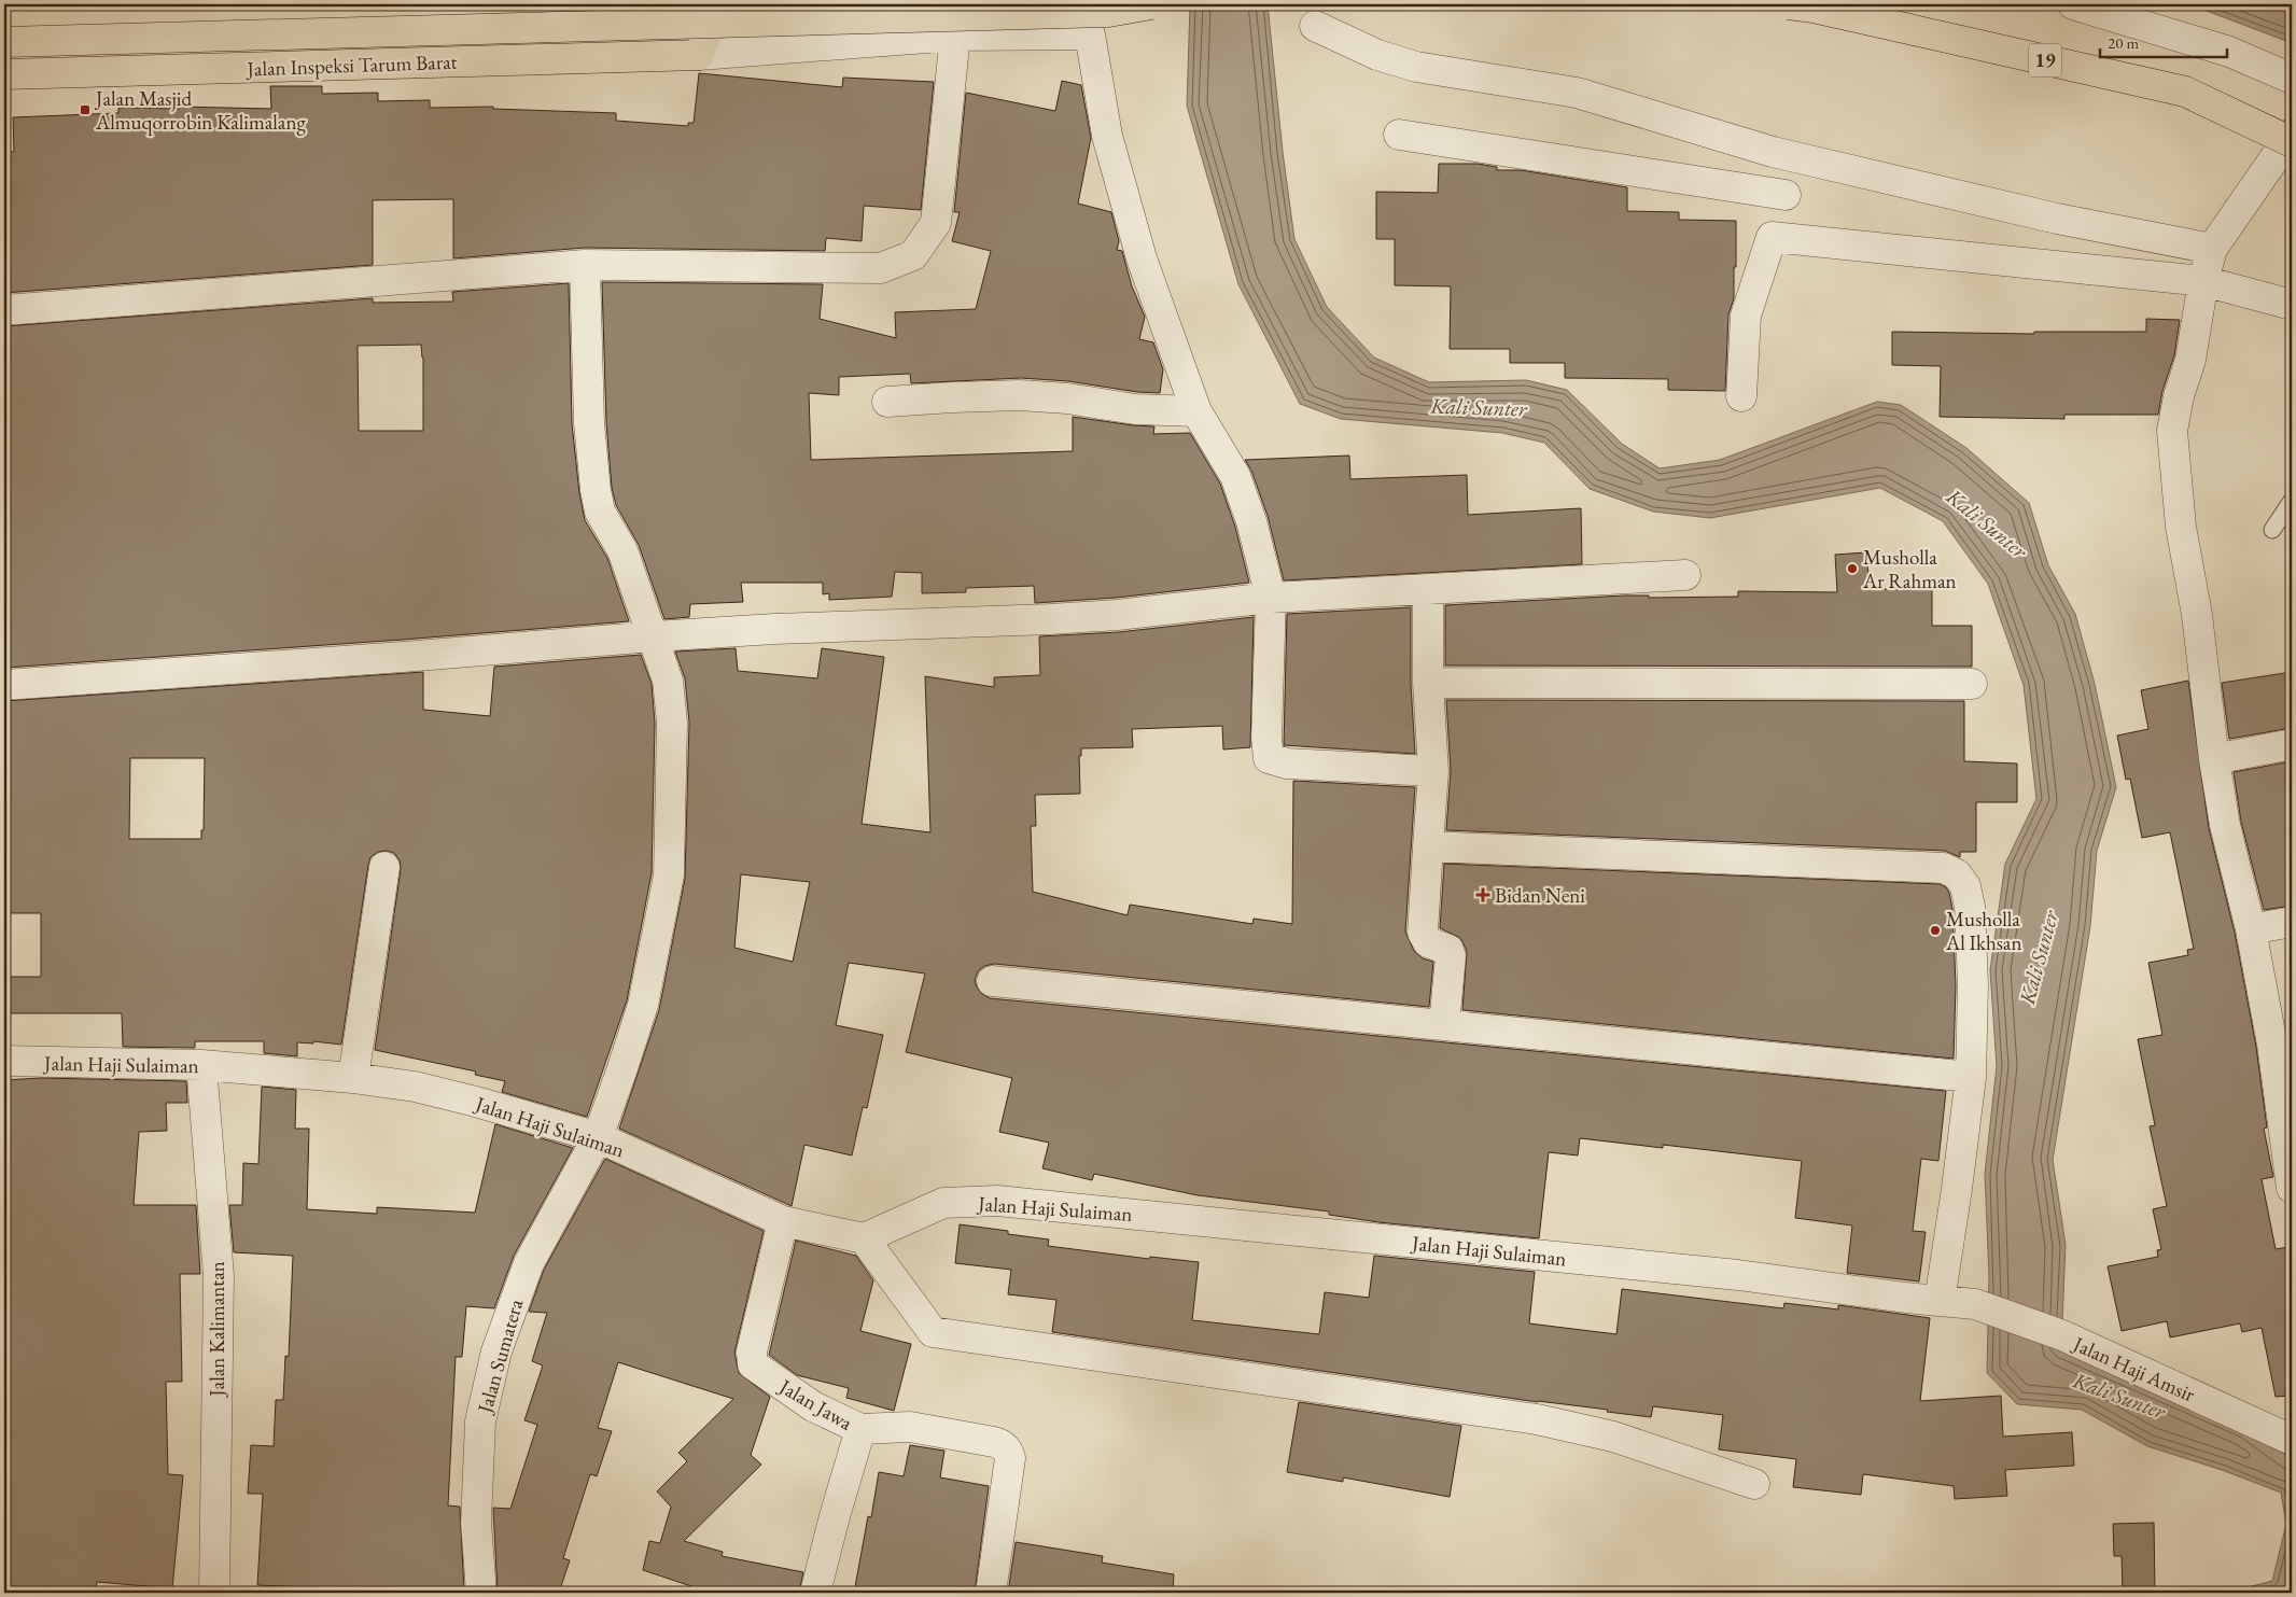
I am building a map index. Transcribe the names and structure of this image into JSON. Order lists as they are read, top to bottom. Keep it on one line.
{"streets":{"main road":["19","Jalan Inspeksi Tarum Barat"],"street":["Jalan Haji Sulaiman","Jalan Kalimantan","Jalan Sumatera","Jalan Haji Amsir","Jalan Jawa"]},"crossings":[["Jalan Haji Sulaiman","Jalan Kalimantan"],["Jalan Haji Sulaiman","Jalan Sumatera"],["Jalan Haji Sulaiman","Jalan Haji Amsir"],["Jalan Haji Sulaiman","Jalan Jawa"]],"water":["Kali Sunter"],"places":{"transit":["Jalan Masjid Almuqorrobin Kalimalang"],"other":["Musholla Ar Rahman","Musholla Al Ikhsan"],"health":["Bidan Neni"]},"scale_bar":"20 m"}
